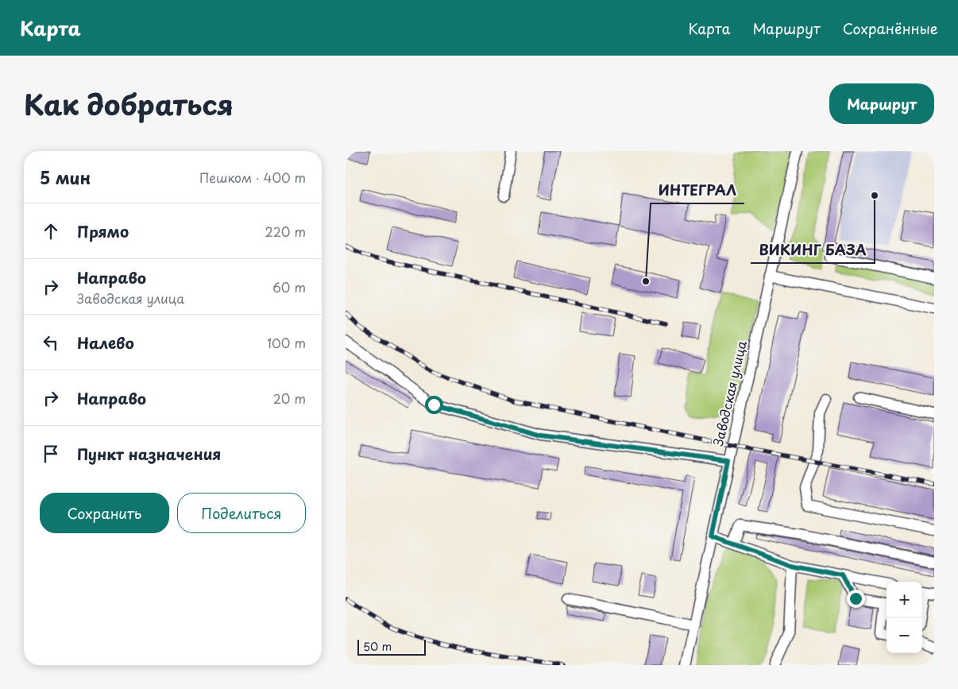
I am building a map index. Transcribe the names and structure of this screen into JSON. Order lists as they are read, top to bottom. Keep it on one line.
{"streets":{"street":["Заводская улица"]},"places":["ВИКИНГ БАЗА","ИНТЕГРАЛ"],"scale_bar":"50 m","page":{"header":"Карта","nav":["Карта","Маршрут","Сохранённые"],"title":"Как добраться","buttons":["Маршрут",["Сохранить","Поделиться"]],"heading":["5 мин","Пешком · 400 m"],"list":[["Прямо","220 m"],["Направо","Заводская улица","60 m"],["Налево","100 m"],["Направо","20 m"],"Пункт назначения"],"map_buttons":["+","−"],"scale":"50 m"}}
